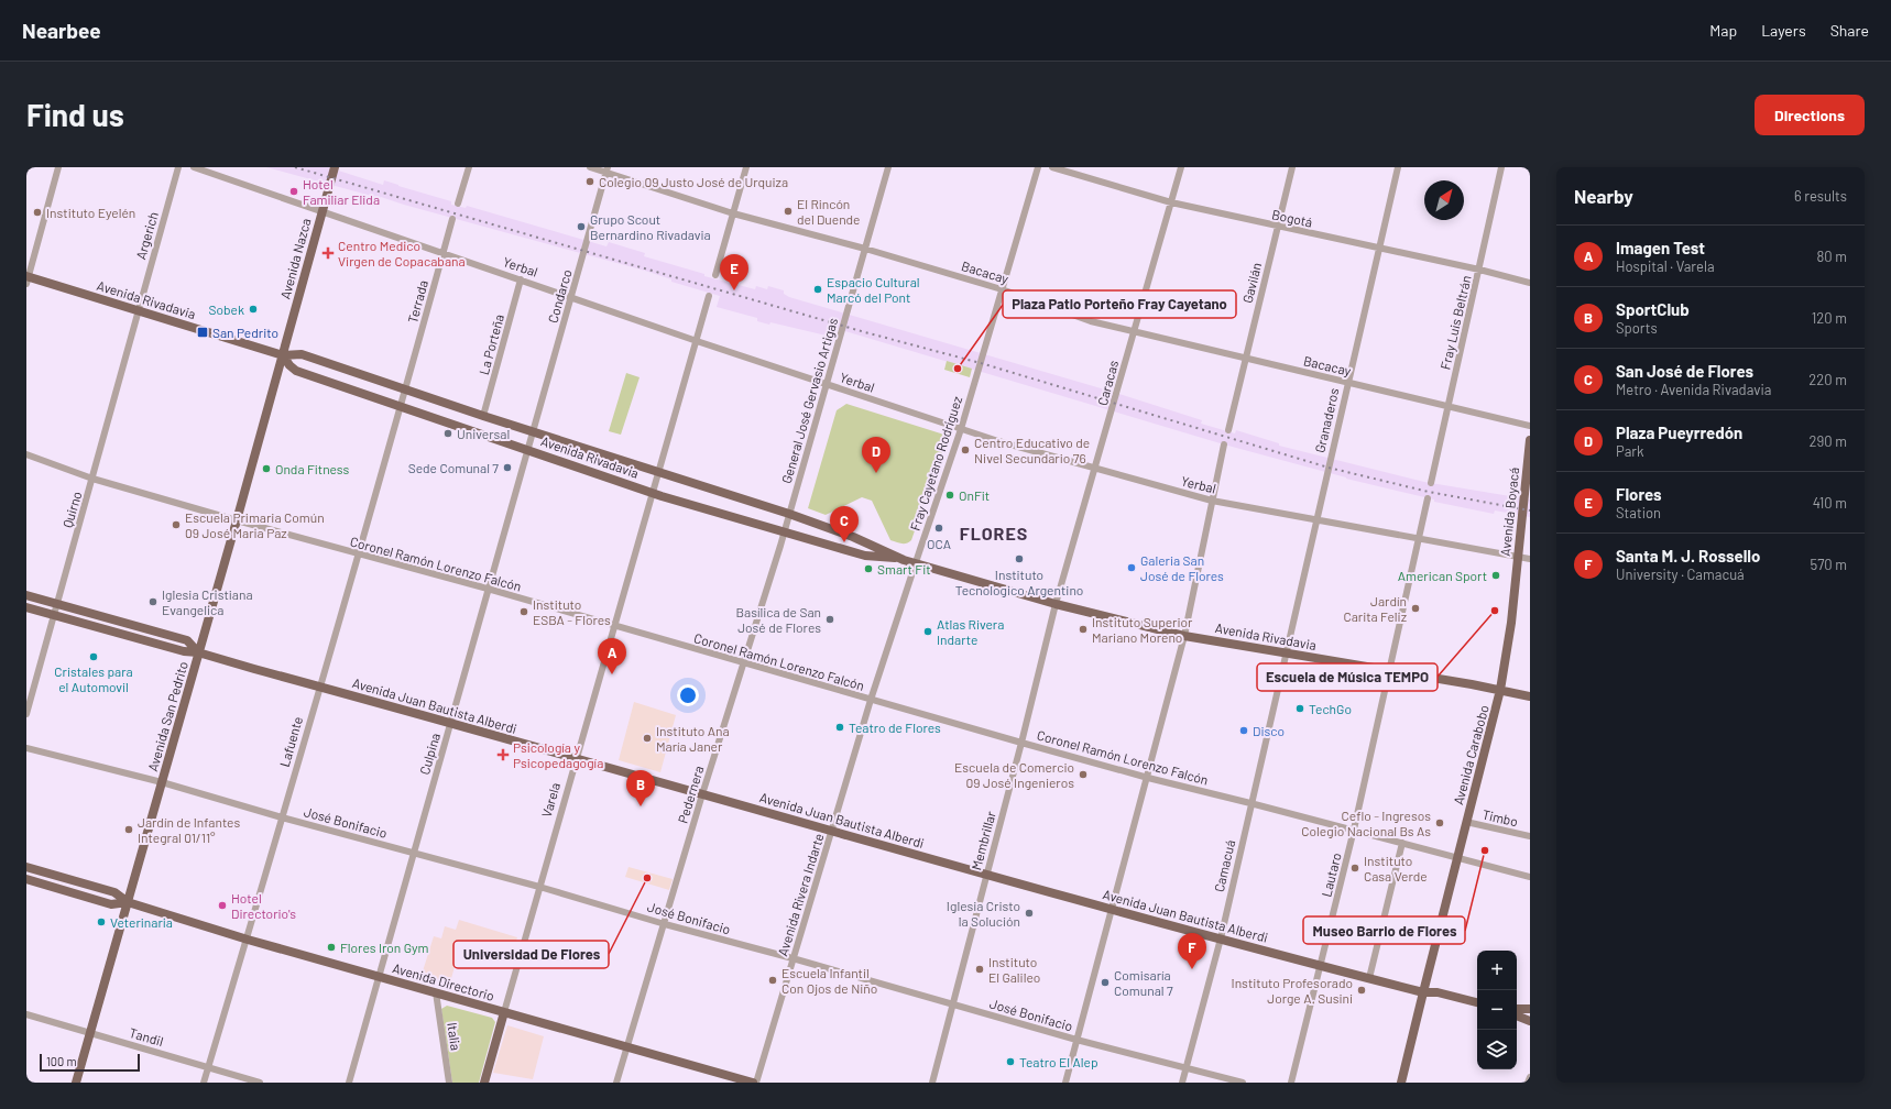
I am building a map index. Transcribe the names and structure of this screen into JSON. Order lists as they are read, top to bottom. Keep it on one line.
{"streets":{"main road":["Avenida Nazca","Avenida Rivadavia","Avenida Boyacá","Avenida Juan Bautista Alberdi","Avenida San Pedrito","Avenida Carabobo","Varela","Avenida Directorio"],"street":["Bogotá","Argerich","Yerbal","Bacacay","Gavilán","Condarco","Terrada","Fray Luis Beltrán","La Porteña","Caracas","General José Gervasio Artigas","Granaderos","Fray Cayetano Rodríguez","Quirno","Coronel Ramón Lorenzo Falcón","Lafuente","Culpina","Pedernera","Timbo","José Bonifacio","Membrillar","Camacuá","Lautaro","Avenida Rivera Indarte","Tandil","Italia"]},"crossings":[["Bogotá","Gavilán"],["Bogotá","Fray Luis Beltrán"],["Bogotá","Caracas"],["Bogotá","Granaderos"],["Argerich","Avenida Rivadavia"],["Argerich","Quirno"],["Avenida Nazca","Yerbal"],["Avenida Nazca","Avenida Rivadavia"],["Avenida Nazca","Avenida San Pedrito"],["Yerbal","Condarco"],["Yerbal","Terrada"],["Yerbal","La Porteña"],["Yerbal","Caracas"],["Yerbal","General José Gervasio Artigas"],["Yerbal","Granaderos"],["Yerbal","Fray Cayetano Rodríguez"],["Yerbal","Avenida Boyacá"],["Yerbal","Varela"],["Bacacay","Gavilán"],["Bacacay","Condarco"],["Bacacay","Fray Luis Beltrán"],["Bacacay","Caracas"],["Bacacay","General José Gervasio Artigas"],["Bacacay","Granaderos"],["Bacacay","Fray Cayetano Rodríguez"],["Condarco","Avenida Rivadavia"],["Condarco","Culpina"],["Avenida Rivadavia","Terrada"],["Avenida Rivadavia","La Porteña"],["Avenida Rivadavia","Caracas"],["Avenida Rivadavia","General José Gervasio Artigas"],["Avenida Rivadavia","Granaderos"],["Avenida Rivadavia","Fray Cayetano Rodríguez"],["Avenida Rivadavia","Quirno"],["Avenida Rivadavia","Avenida Boyacá"],["Avenida Rivadavia","Avenida San Pedrito"],["Avenida Rivadavia","Lafuente"],["Avenida Rivadavia","Culpina"],["Avenida Rivadavia","Avenida Carabobo"],["Avenida Rivadavia","Pedernera"],["Avenida Rivadavia","Varela"],["Avenida Rivadavia","Membrillar"],["Avenida Rivadavia","Camacuá"],["Avenida Rivadavia","Lautaro"],["Avenida Rivadavia","Avenida Rivera Indarte"],["Terrada","Lafuente"],["Caracas","Membrillar"],["General José Gervasio Artigas","Pedernera"],["Granaderos","Camacuá"],["Fray Cayetano Rodríguez","Avenida Rivera Indarte"],["Quirno","Coronel Ramón Lorenzo Falcón"],["Quirno","Avenida Juan Bautista Alberdi"],["Avenida Boyacá","Avenida Carabobo"],["Coronel Ramón Lorenzo Falcón","Avenida San Pedrito"],["Coronel Ramón Lorenzo Falcón","Lafuente"],["Coronel Ramón Lorenzo Falcón","Culpina"],["Coronel Ramón Lorenzo Falcón","Avenida Carabobo"],["Coronel Ramón Lorenzo Falcón","Pedernera"],["Coronel Ramón Lorenzo Falcón","Varela"],["Coronel Ramón Lorenzo Falcón","Membrillar"],["Coronel Ramón Lorenzo Falcón","Camacuá"],["Coronel Ramón Lorenzo Falcón","Lautaro"],["Coronel Ramón Lorenzo Falcón","Avenida Rivera Indarte"],["Avenida Juan Bautista Alberdi","Avenida San Pedrito"],["Avenida Juan Bautista Alberdi","Lafuente"],["Avenida Juan Bautista Alberdi","Culpina"],["Avenida Juan Bautista Alberdi","Avenida Carabobo"],["Avenida Juan Bautista Alberdi","Pedernera"],["Avenida Juan Bautista Alberdi","Varela"],["Avenida Juan Bautista Alberdi","Membrillar"],["Avenida Juan Bautista Alberdi","Camacuá"],["Avenida Juan Bautista Alberdi","Lautaro"],["Avenida Juan Bautista Alberdi","Avenida Rivera Indarte"],["Avenida San Pedrito","José Bonifacio"],["Avenida San Pedrito","Avenida Directorio"],["Avenida San Pedrito","Tandil"],["Lafuente","José Bonifacio"],["Lafuente","Avenida Directorio"],["Lafuente","Tandil"],["Culpina","José Bonifacio"],["Culpina","Avenida Directorio"],["Avenida Carabobo","Timbo"],["Pedernera","José Bonifacio"],["Pedernera","Avenida Directorio"],["Varela","José Bonifacio"],["Varela","Avenida Directorio"],["José Bonifacio","Membrillar"],["José Bonifacio","Camacuá"],["José Bonifacio","Avenida Rivera Indarte"],["Avenida Directorio","Italia"]],"districts":["FLORES"],"places":{"other":["Colegio 09 Justo José de Urquiza","Hotel Familiar Elida","El Rincón del Duende","Instituto Eyelén","Grupo Scout Bernardino Rivadavia","Espacio Cultural Marcó del Pont","Sobek","Plaza Patio Porteño Fray Cayetano","Universal","Centro Educativo de Nivel Secundario 76","Sede Comunal 7","Onda Fitness","OnFit","Escuela Primaria Común 09 José Maria Paz","OCA","Instituto Tecnologico Argentino","Galeria San José de Flores","Smart Fit","American Sport","Iglesia Cristiana Evangelica","Jardín Carita Feliz","Escuela de Música TEMPO","Instituto ESBA - Flores","Basílica de San José de Flores","Instituto Superior Mariano Moreno","Atlas Rivera Indarte","Cristales para el Automovil","TechGo","Teatro de Flores","Disco","Instituto Ana María Janer","Escuela de Comercio 09 José Ingenieros","Ceflo - Ingresos Colegio Nacional Bs As","Jardín de Infantes Integral 01/11°","Museo Barrio de Flores","Instituto Casa Verde","Universidad De Flores","Hotel Directorio's","Iglesia Cristo la Solución","Veterinaria","Flores Iron Gym","Instituto El Galileo","Escuela Infantil Con Ojos de Niño","Comisaría Comunal 7","Instituto Profesorado Jorge A. Susini","Teatro El Alep"],"health":["Centro Medico Virgen de Copacabana","Psicología y Psicopedagogía"],"transit":["San Pedrito"]},"scale_bar":"100 m","north":"top right","page":{"header":"Nearbee","nav":["Map","Layers","Share"],"buttons":"Directions","title":"Find us","heading":["Nearby","6 results"],"list":[{"mark":"A","name":"Imagen Test","note":"Hospital · Varela","value":"80 m"},{"mark":"B","name":"SportClub","note":"Sports","value":"120 m"},{"mark":"C","name":"San José de Flores","note":"Metro · Avenida Rivadavia","value":"220 m"},{"mark":"D","name":"Plaza Pueyrredón","note":"Park","value":"290 m"},{"mark":"E","name":"Flores","note":"Station","value":"410 m"},{"mark":"F","name":"Santa M. J. Rossello","note":"University · Camacuá","value":"570 m"}],"pins":["E","D","C","A","B","F"],"map_buttons":["+","−"],"scale":"100 m"}}
